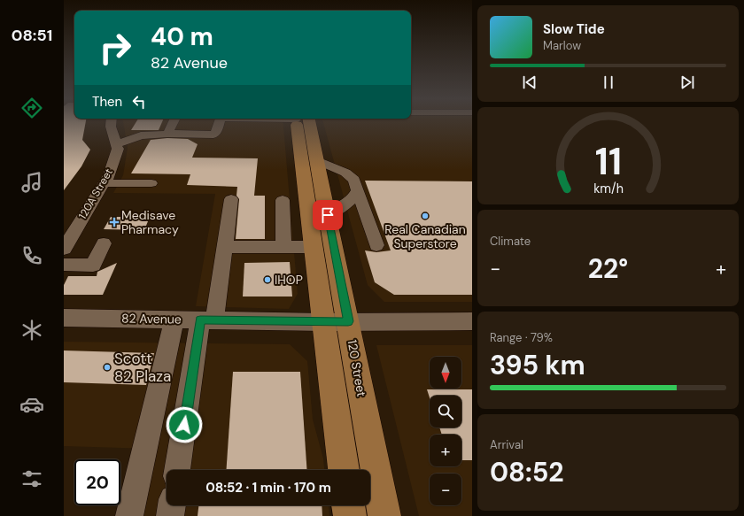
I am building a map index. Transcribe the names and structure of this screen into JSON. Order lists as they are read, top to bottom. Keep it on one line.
{"streets":{"main road":["120 Street"],"street":["120A Street","82 Avenue"]},"crossings":[["82 Avenue","120 Street"]],"places":{"other":["Real Canadian Superstore","IHOP","Scott 82 Plaza"],"health":["Medisave Pharmacy"]},"north":"bottom","page":{"tabs":"08:51","turn":["40 m","82 Avenue"],"song":["Slow Tide","Marlow"],"then":"Then","tile":["Climate",["Range · 79%","395 km"],["Arrival","08:52"]],"heat":["−","22°","+"],"map_buttons":["+","−"],"limit":"20","trip":"08:52 · 1 min · 170 m","gauge":["11","km/h"]}}
